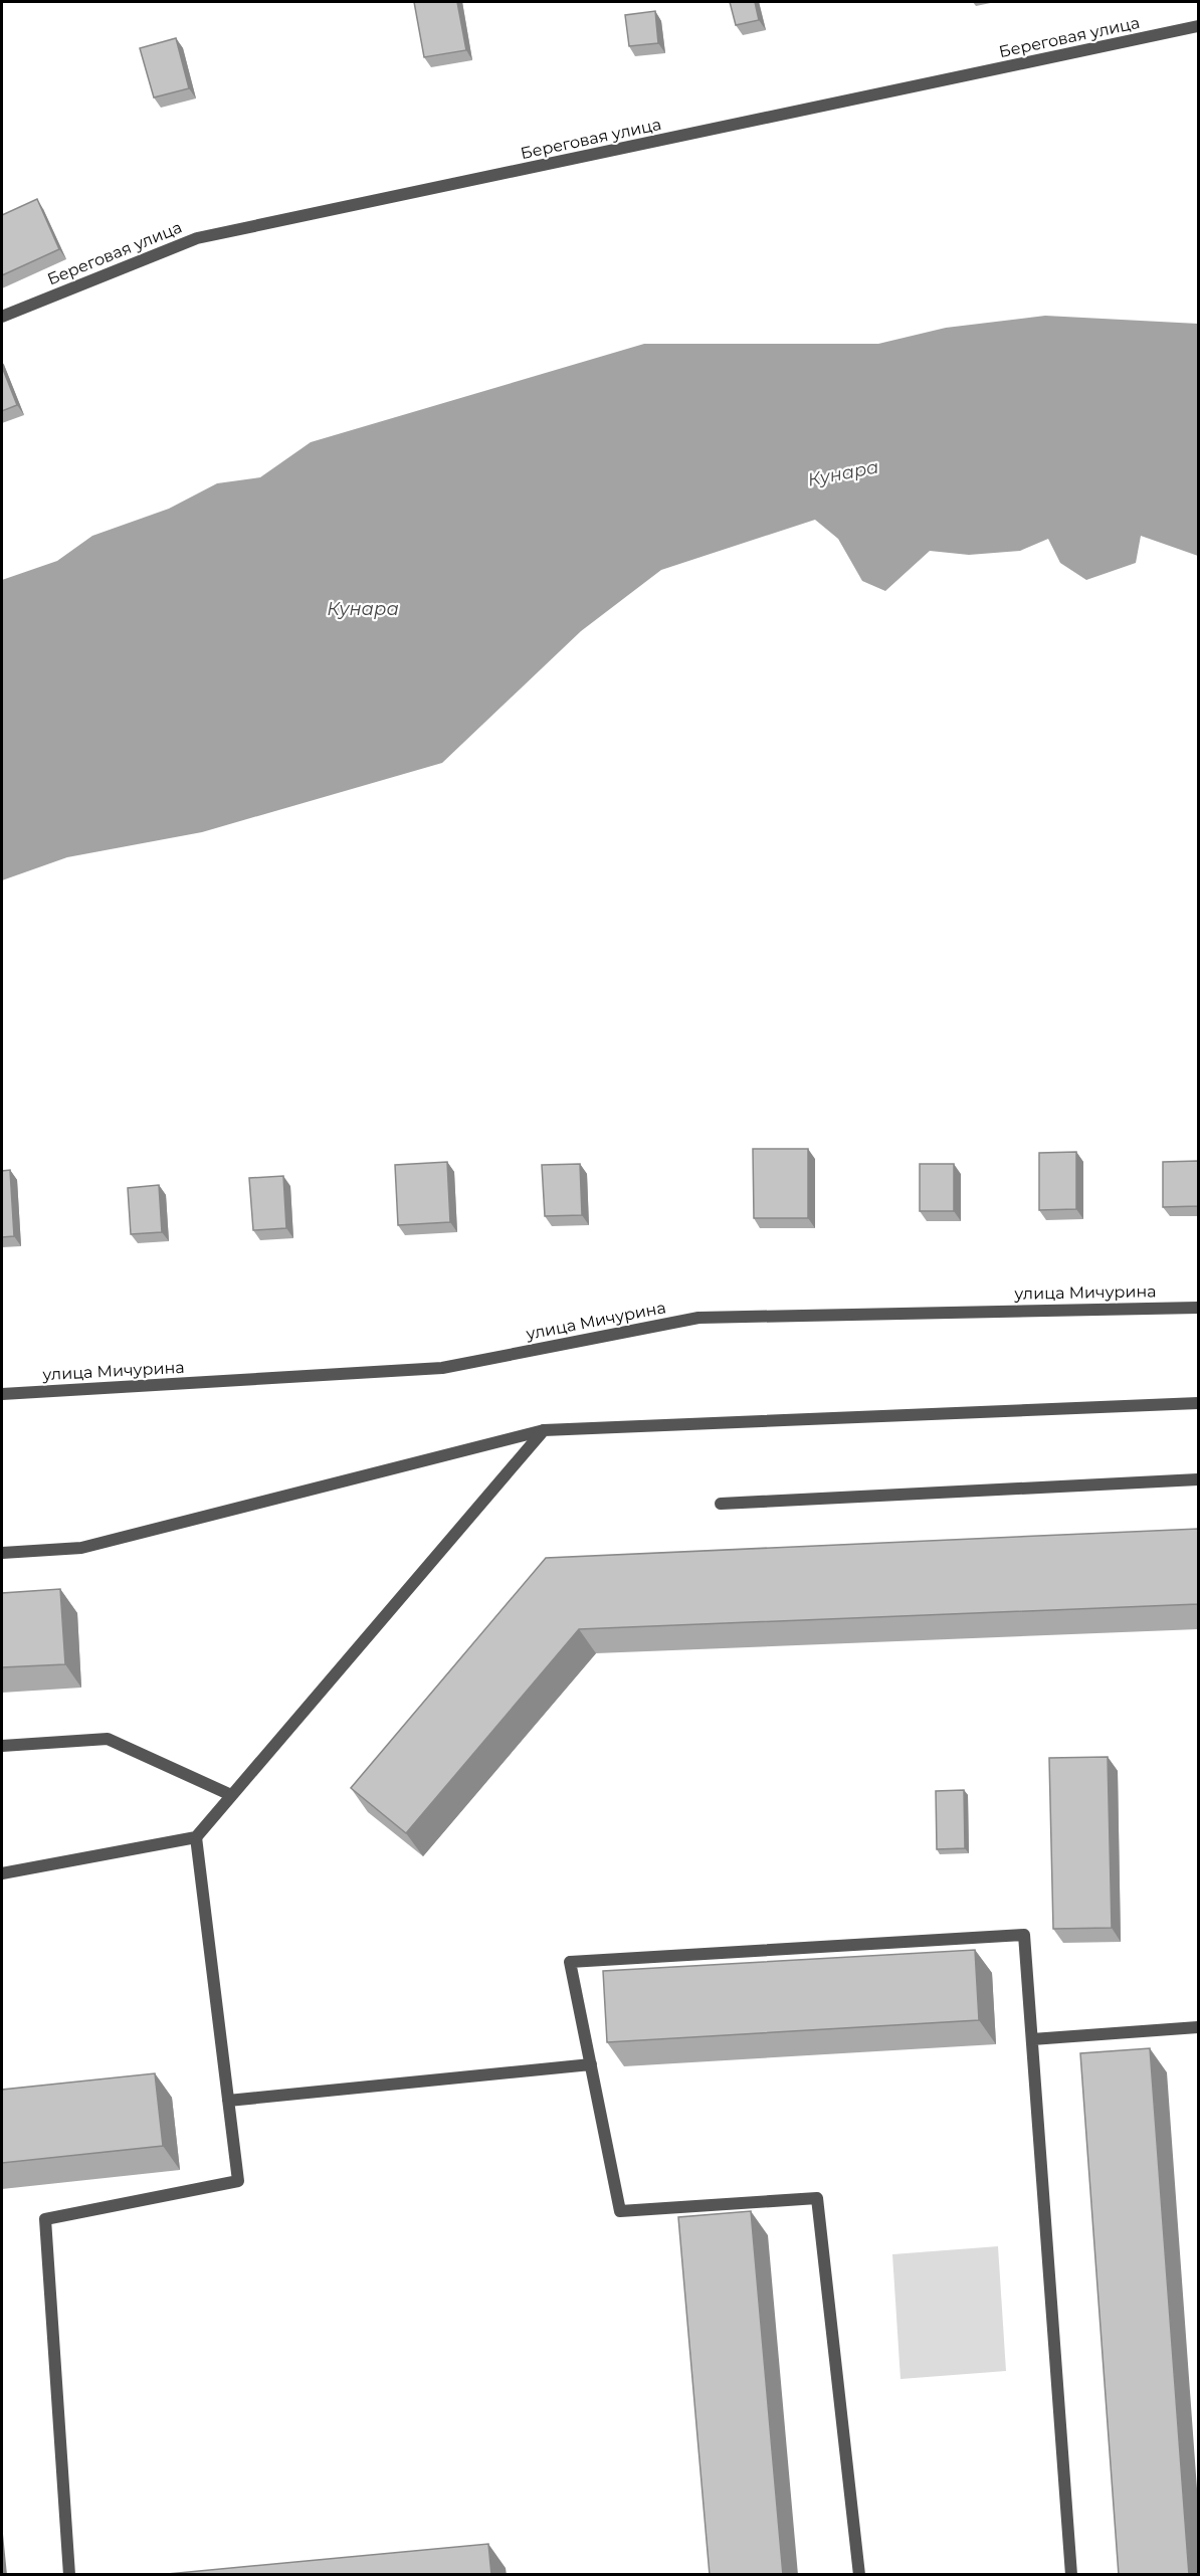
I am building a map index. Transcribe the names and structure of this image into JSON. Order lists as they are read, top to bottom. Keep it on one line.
{"streets":{"street":["Береговая улица","улица Мичурина"]},"water":["Кунара"]}
